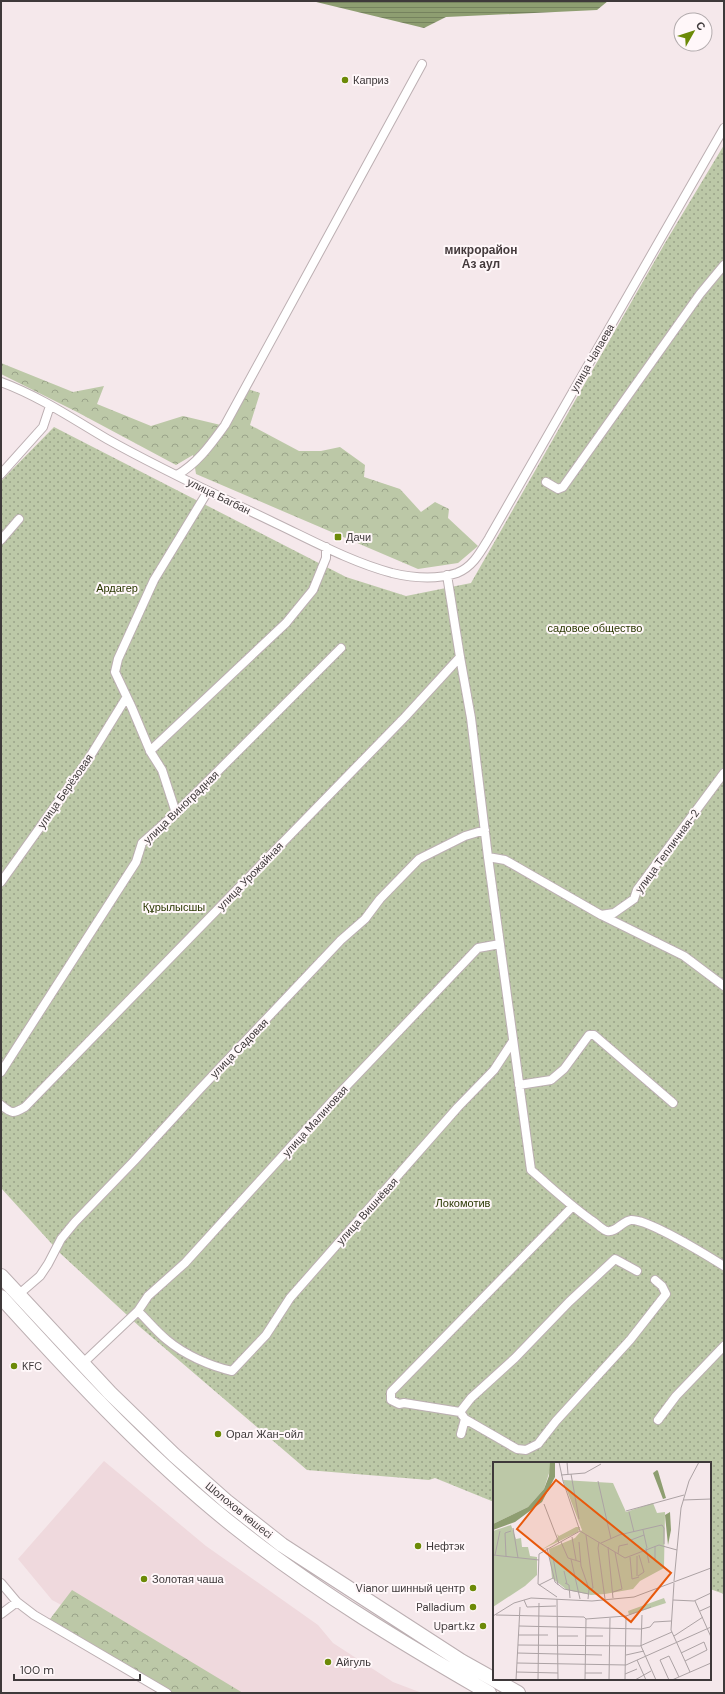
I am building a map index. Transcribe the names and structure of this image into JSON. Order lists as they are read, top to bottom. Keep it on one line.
{"streets":{"highway":["Шолохов көшесі"],"street":["улица Чапаева","улица Багбан","улица Берёзовая","улица Виноградная","улица Тепличная-2","улица Урожайная","улица Садовая","улица Малиновая","улица Вишнёвая"]},"crossings":[["улица Чапаева","улица Багбан"],["улица Садовая","Шолохов көшесі"],["улица Малиновая","улица Вишнёвая"],["улица Малиновая","Шолохов көшесі"]],"districts":["микрорайон Аз аул"],"parks":["Ардагер","садовое общество","Құрылысшы","Локомотив"],"places":{"other":["Каприз","KFC","Орал Жан-ойл","Нефтэк","Золотая чаша","Vianor шинный центр","Palladium","Upart.kz","Айгуль"],"transit":["Дачи"]},"scale_bar":"100 m","north":"top right"}
